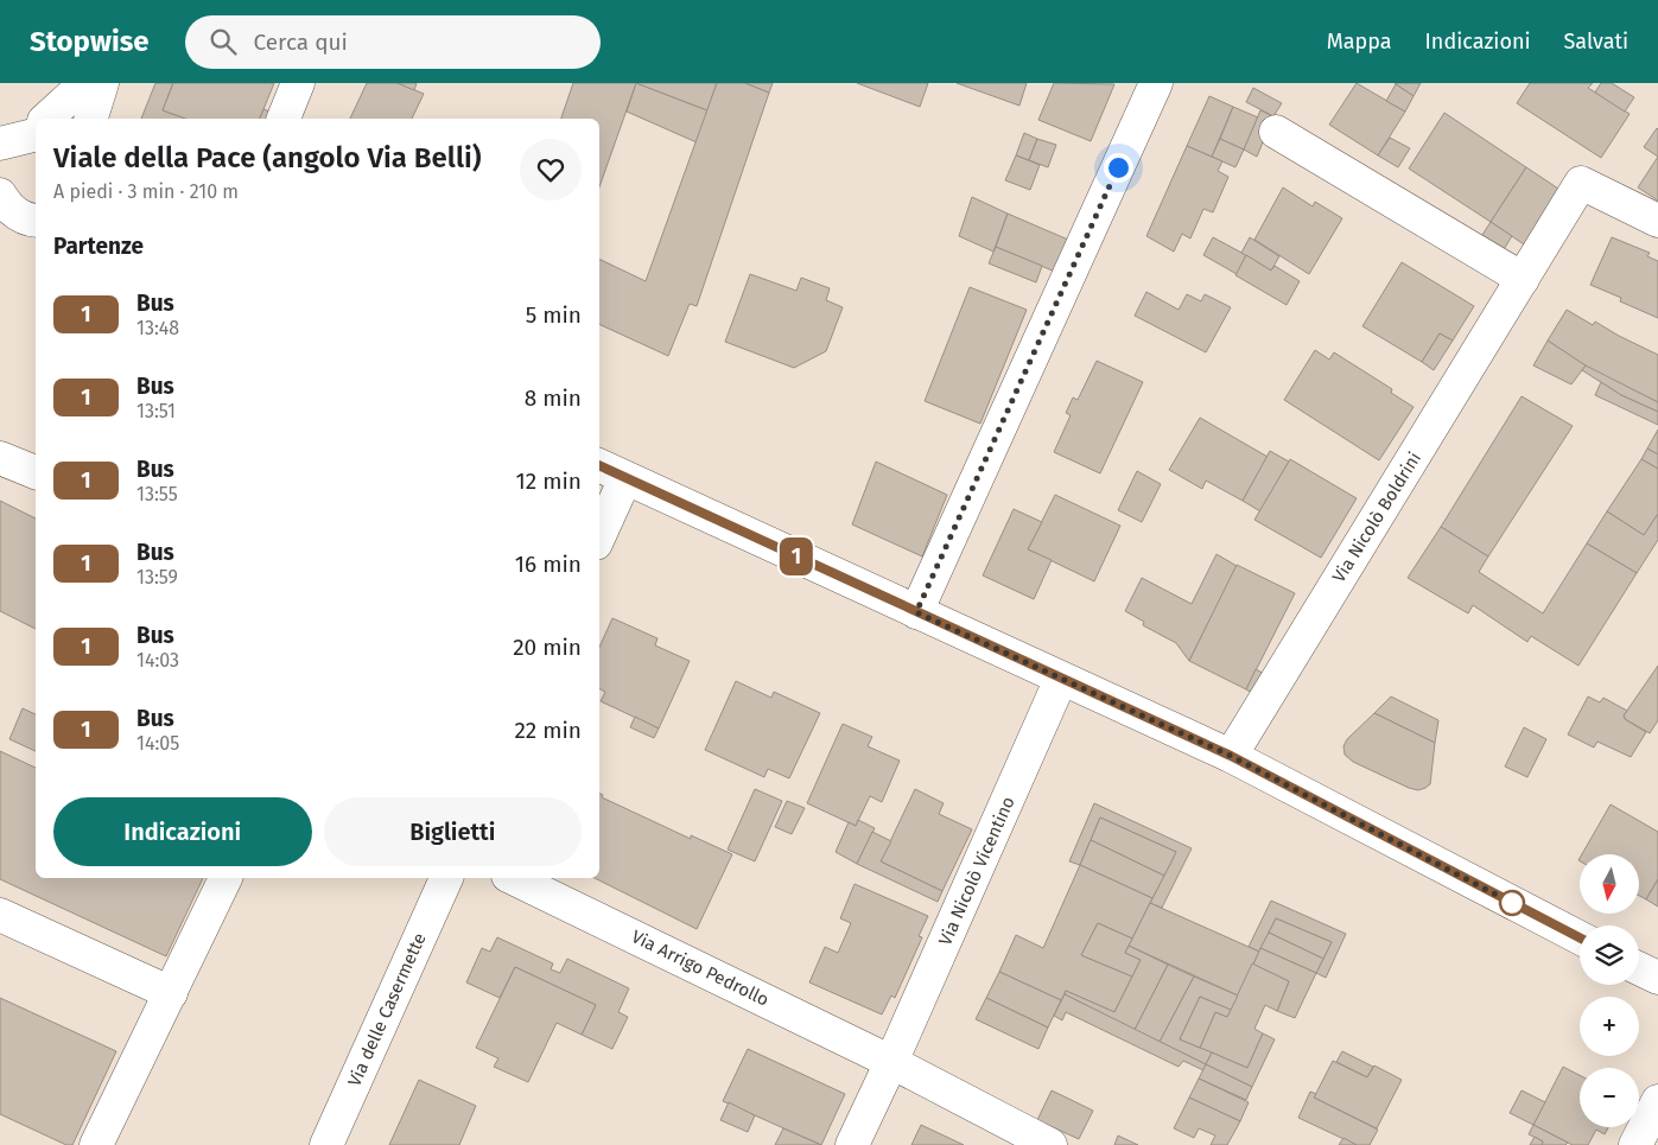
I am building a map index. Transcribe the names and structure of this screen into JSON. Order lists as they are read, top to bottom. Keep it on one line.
{"streets":{"street":["Via Nicolò Boldrini","Via Nicolò Vicentino","Via Arrigo Pedrollo","Via delle Casermette"]},"crossings":[["Via Nicolò Vicentino","Via Arrigo Pedrollo"]],"lines":["bus line 1"],"north":"bottom","page":{"header":"Stopwise","search":"Cerca qui","nav":["Mappa","Indicazioni","Salvati"],"on_map":"1","heading":[["Viale della Pace (angolo Via Belli)","A piedi · 3 min · 210 m"],"Partenze"],"list":[{"mark":"1","name":"Bus","note":"13:48","value":"5 min"},{"mark":"1","name":"Bus","note":"13:51","value":"8 min"},{"mark":"1","name":"Bus","note":"13:55","value":"12 min"},{"mark":"1","name":"Bus","note":"13:59","value":"16 min"},{"mark":"1","name":"Bus","note":"14:03","value":"20 min"},{"mark":"1","name":"Bus","note":"14:05","value":"22 min"}],"buttons":["Indicazioni","Biglietti"],"map_buttons":["+","−"]}}
